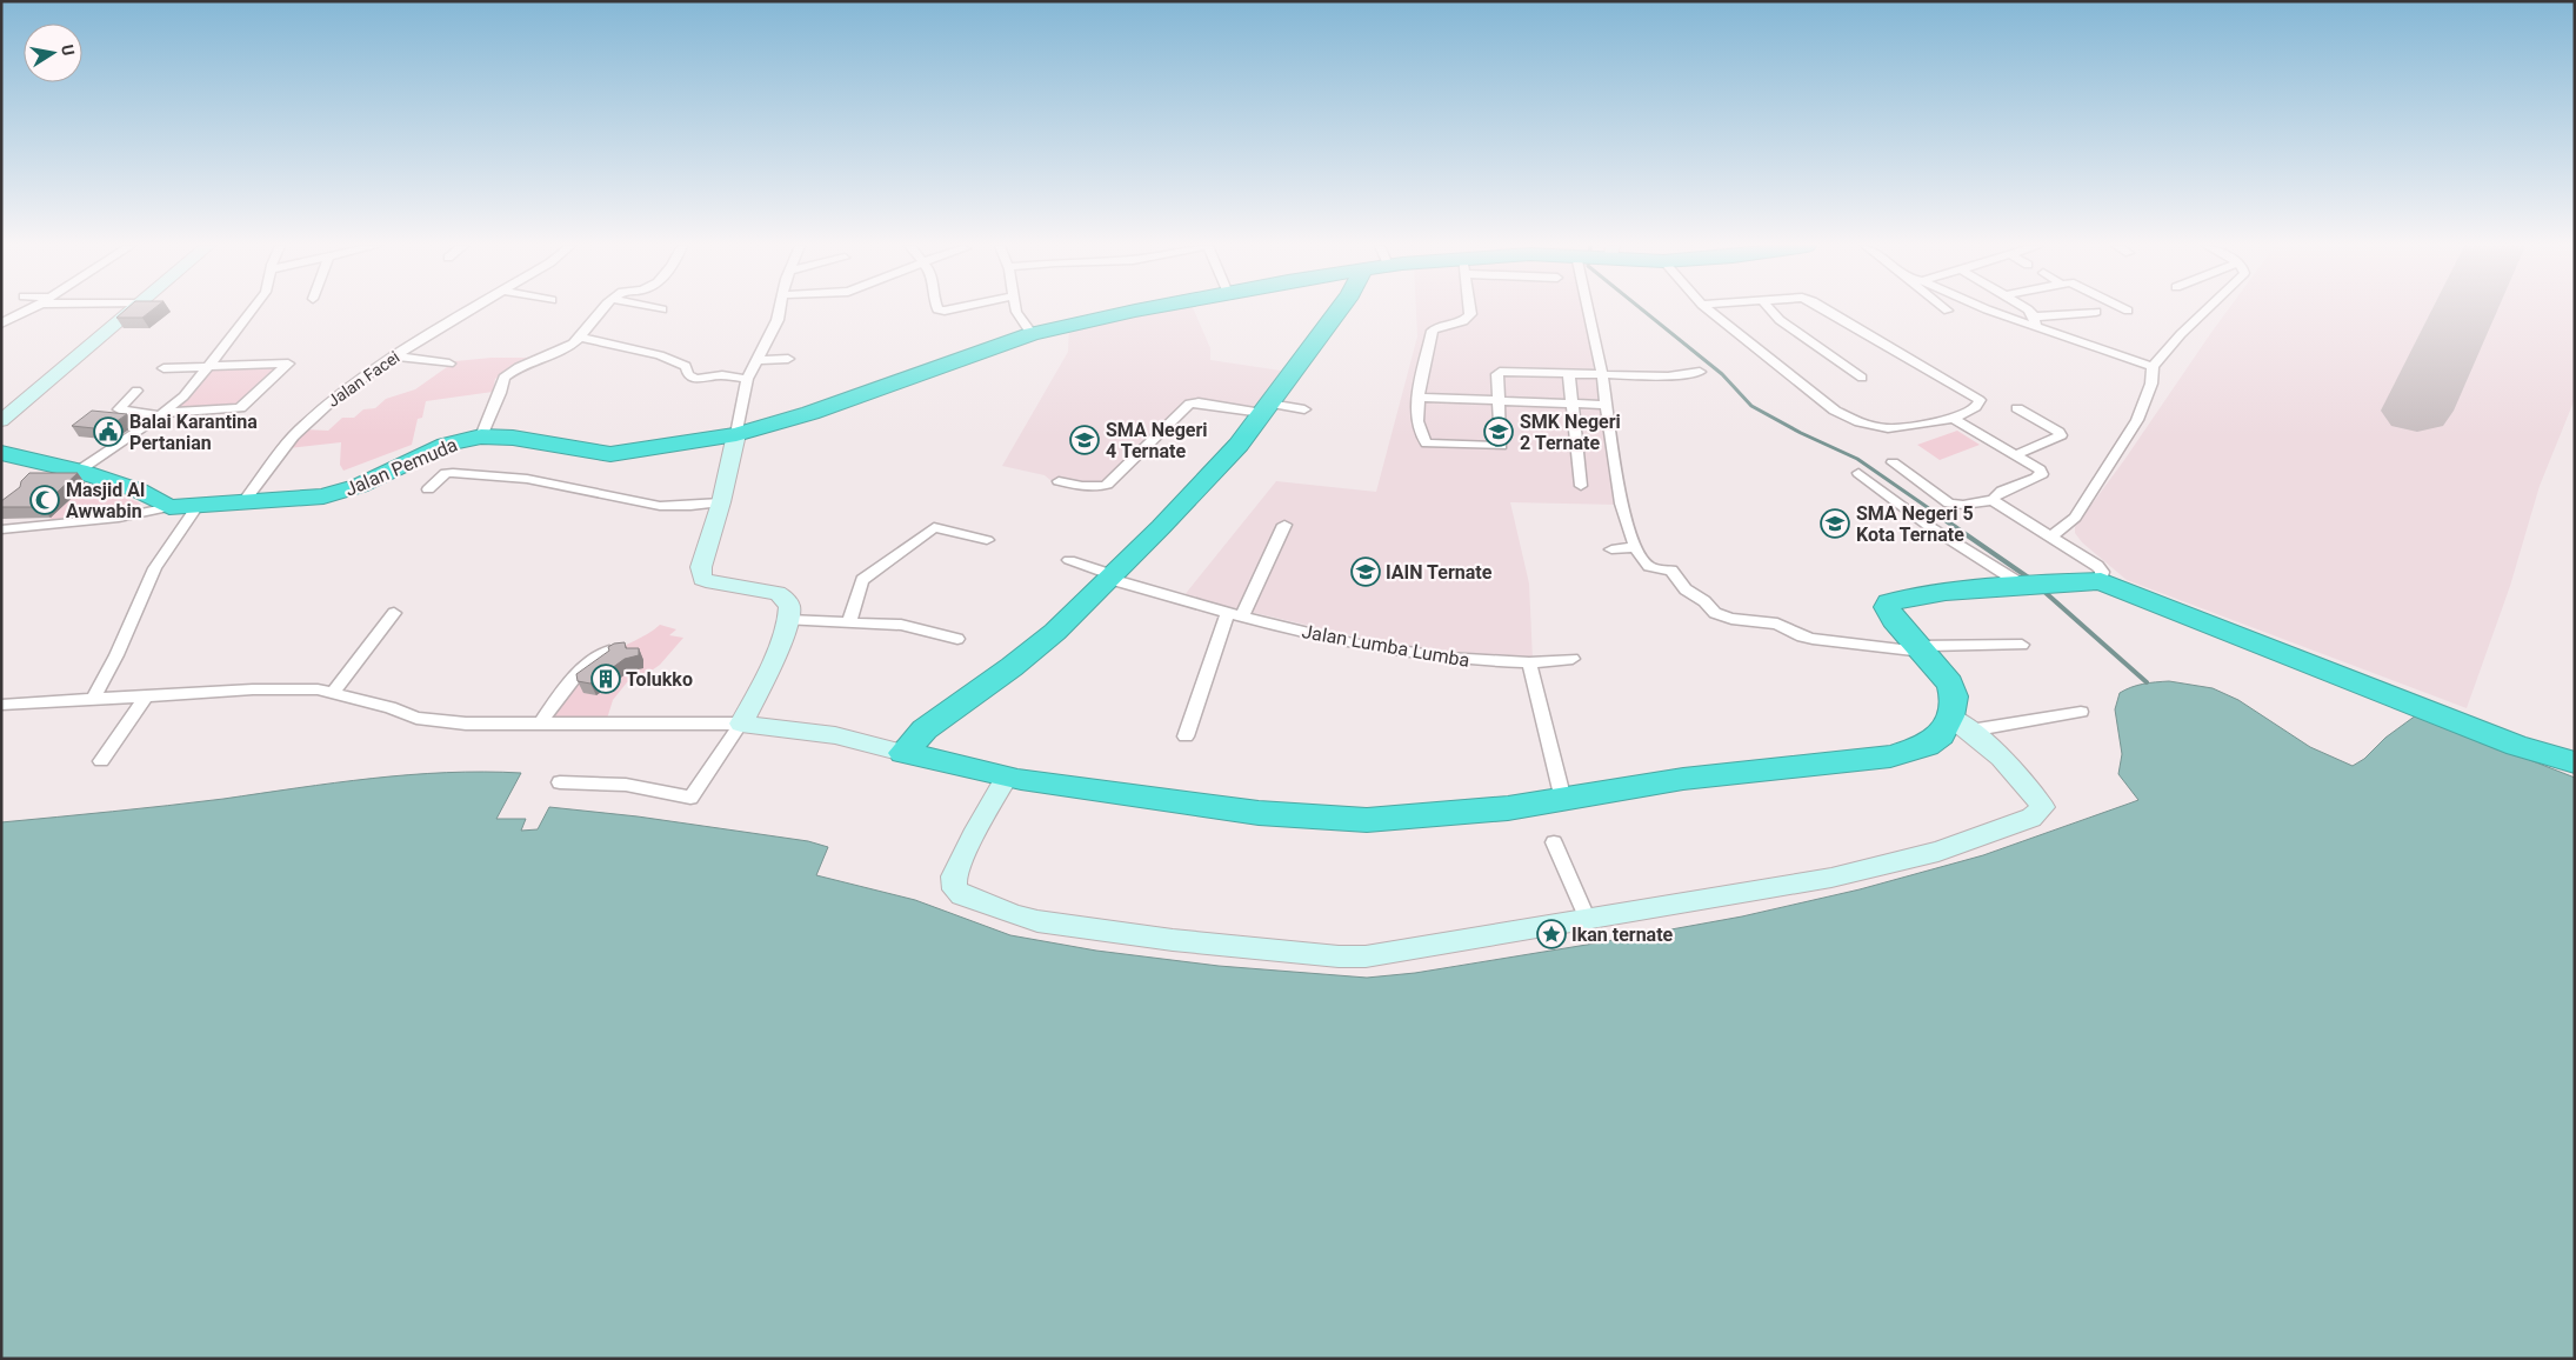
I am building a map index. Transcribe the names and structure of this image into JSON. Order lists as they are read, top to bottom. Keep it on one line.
{"streets":{"highway":["Jalan Pemuda"],"street":["Jalan Facei","Jalan Lumba Lumba"]},"crossings":[["Jalan Facei","Jalan Pemuda"]],"places":{"public building":["Balai Karantina Pertanian"],"school or university":["SMK Negeri 2 Ternate","SMA Negeri 4 Ternate","SMA Negeri 5 Kota Ternate","IAIN Ternate"],"mosque":["Masjid Al Awwabin"],"building":["Tolukko"],"place":["Ikan ternate"]},"north":"right"}
